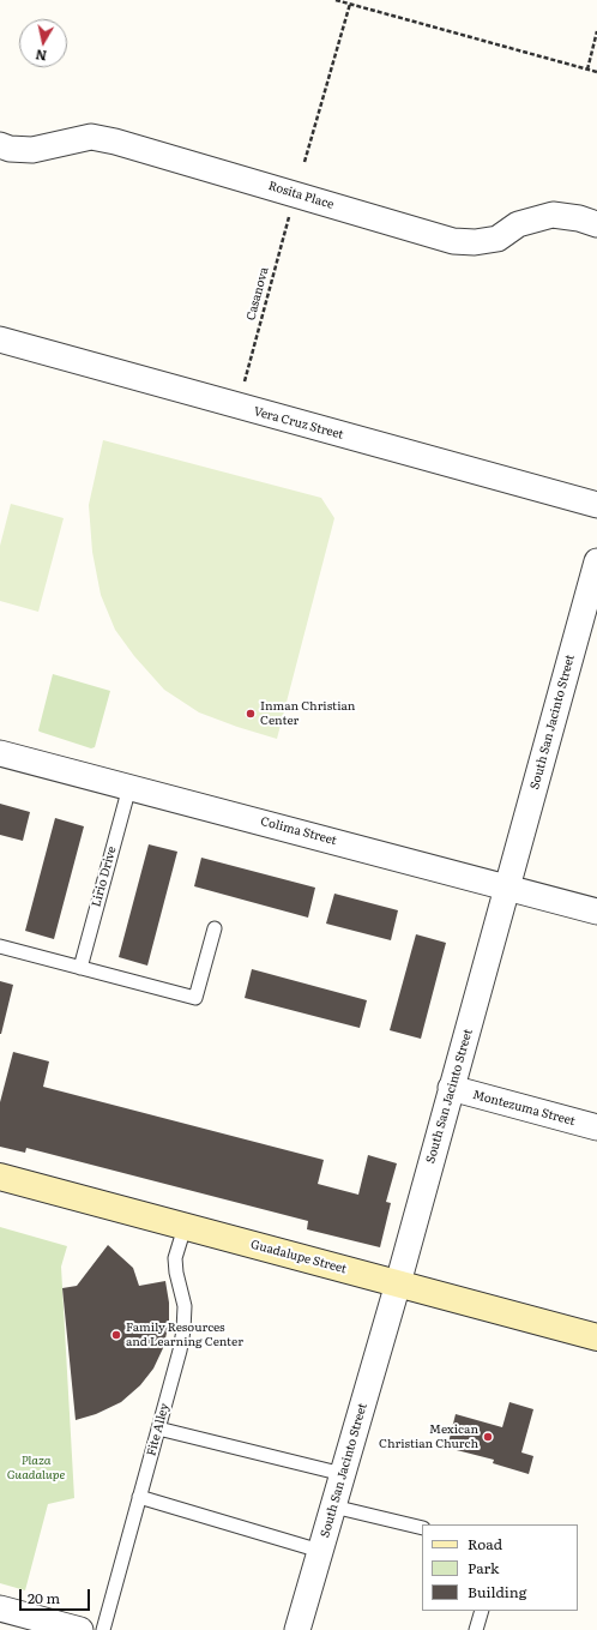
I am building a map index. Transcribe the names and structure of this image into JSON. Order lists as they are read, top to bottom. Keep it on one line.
{"streets":{"main road":["Guadalupe Street"],"street":["Rosita Place","Vera Cruz Street","South San Jacinto Street","Colima Street","Montezuma Street"],"lane":["Lirio Drive","Fite Alley"],"path":["Casanova"]},"crossings":[["South San Jacinto Street","Colima Street"],["South San Jacinto Street","Montezuma Street"],["South San Jacinto Street","Guadalupe Street"],["Colima Street","Lirio Drive"],["Guadalupe Street","Fite Alley"]],"parks":["Plaza Guadalupe"],"places":["Inman Christian Center","Family Resources and Learning Center","Mexican Christian Church"],"legend":["Road","Park","Building"],"scale_bar":"20 m","north":"bottom"}
